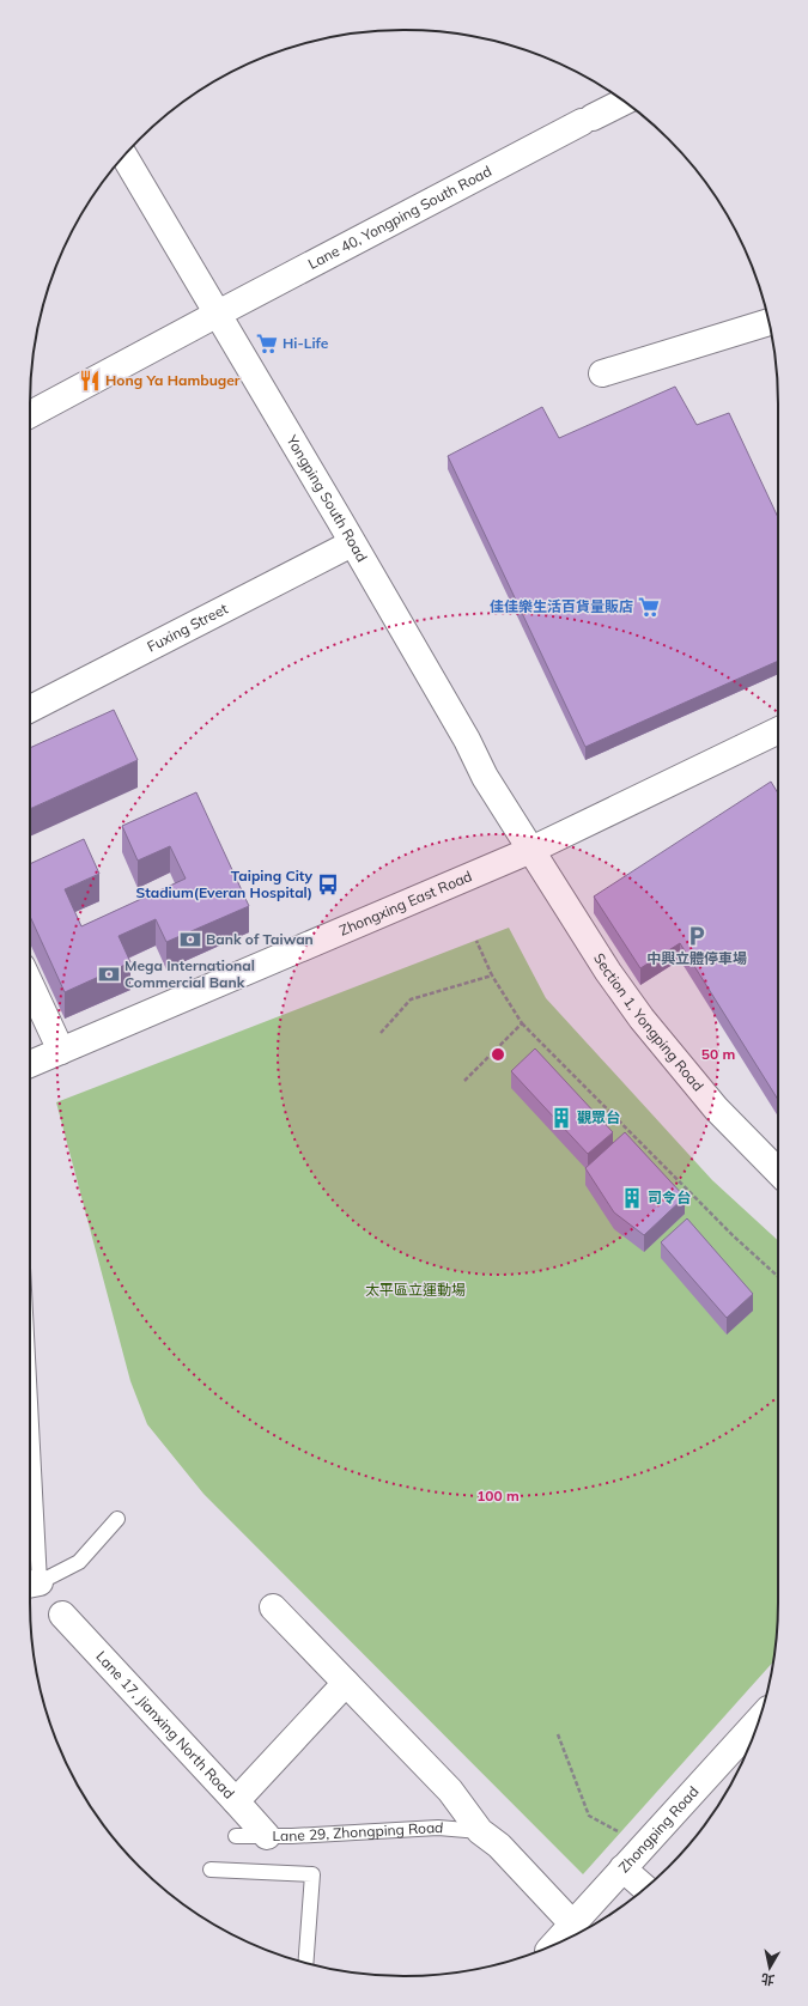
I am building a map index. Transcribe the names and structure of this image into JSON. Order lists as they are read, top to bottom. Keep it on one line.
{"streets":{"street":["Lane 40, Yongping South Road","Yongping South Road","Fuxing Street","Zhongxing East Road","Section 1, Yongping Road","Lane 17, Jianxing North Road","Zhongping Road"],"lane":["Lane 29, Zhongping Road"]},"crossings":[["Lane 40, Yongping South Road","Yongping South Road"],["Yongping South Road","Fuxing Street"],["Yongping South Road","Zhongxing East Road"],["Yongping South Road","Section 1, Yongping Road"],["Zhongxing East Road","Section 1, Yongping Road"],["Lane 17, Jianxing North Road","Lane 29, Zhongping Road"]],"parks":["太平區立運動場"],"places":{"supermarket":["Hi-Life","佳佳樂生活百貨量販店"],"restaurant":["Hong Ya Hambuger"],"bus stop":["Taiping City Stadium(Everan Hospital)"],"parking":["中興立體停車場"],"bank":["Bank of Taiwan","Mega International Commercial Bank"],"building":["觀眾台","司令台"]},"north":"bottom","rings":["50 m","100 m"]}
